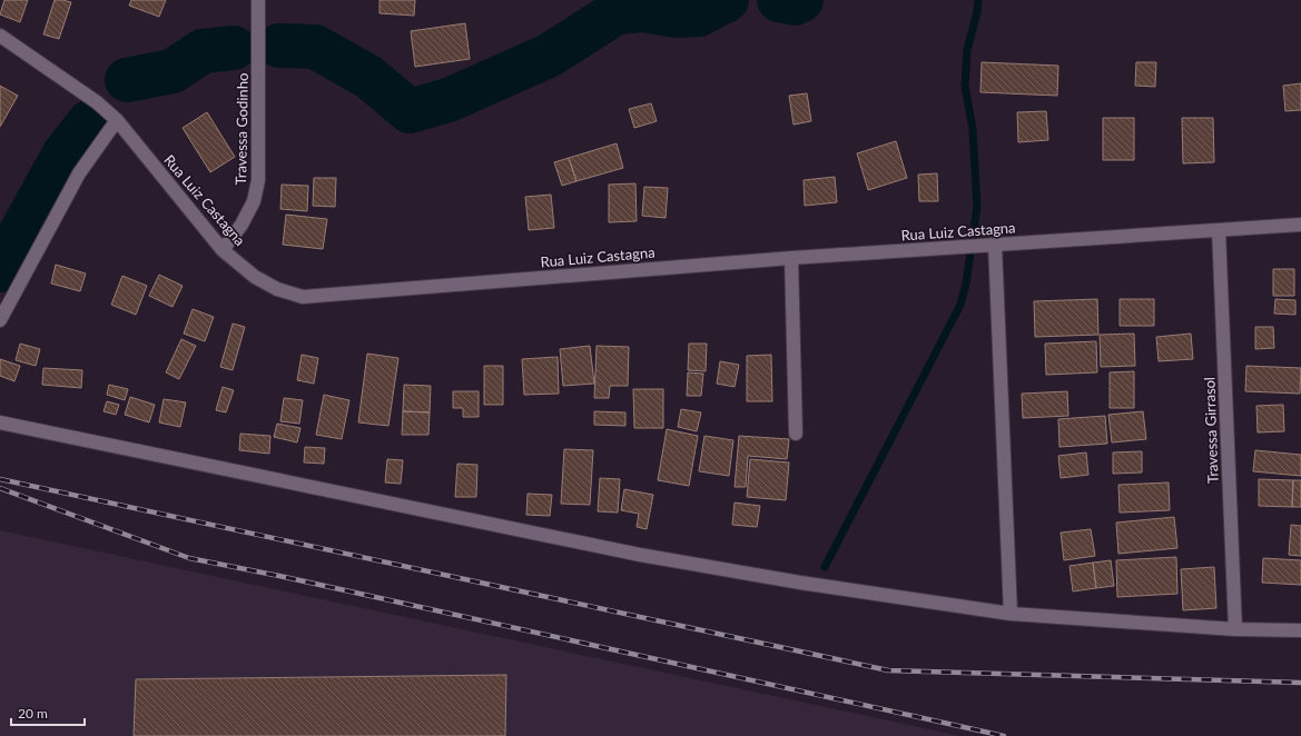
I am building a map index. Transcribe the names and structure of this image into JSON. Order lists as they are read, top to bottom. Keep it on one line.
{"streets":{"street":["Travessa Godinho","Rua Luiz Castagna","Travessa Girrasol"]},"crossings":[["Travessa Godinho","Rua Luiz Castagna"],["Rua Luiz Castagna","Travessa Girrasol"]],"scale_bar":"20 m"}
